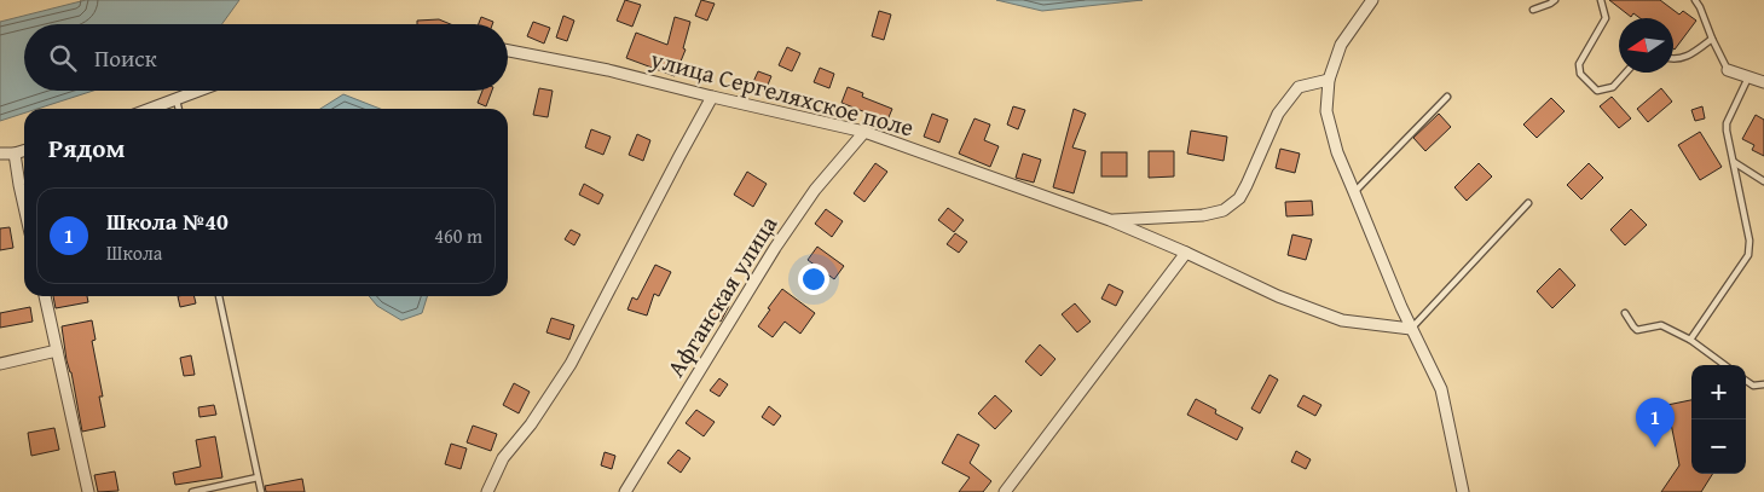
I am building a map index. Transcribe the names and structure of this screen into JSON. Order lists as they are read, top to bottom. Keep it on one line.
{"streets":{"street":["улица Сергеляхское поле","Афганская улица"]},"crossings":[["улица Сергеляхское поле","Афганская улица"]],"north":"left","page":{"search":"Поиск","heading":"Рядом","list":[{"mark":"1","name":"Школа №40","note":"Школа","value":"460 m"}],"map_buttons":["+","−"],"pins":"1"}}
